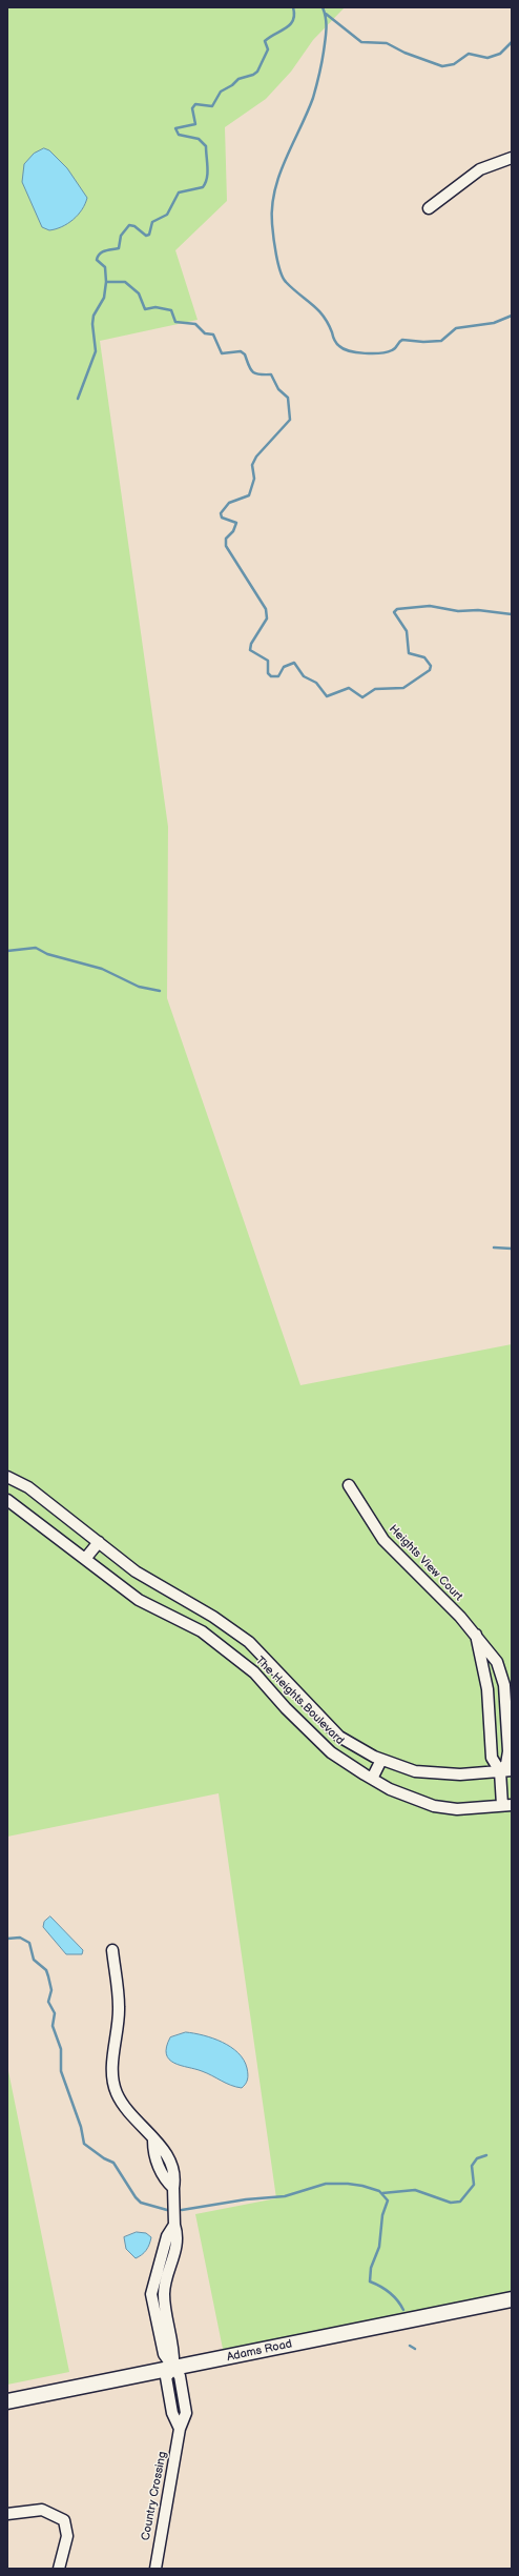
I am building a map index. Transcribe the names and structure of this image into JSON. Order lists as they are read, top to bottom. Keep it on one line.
{"streets":{"main road":["Adams Road"],"street":["Heights View Court","The Heights Boulevard","Country Crossing"]},"crossings":[["Heights View Court","The Heights Boulevard"],["Adams Road","Country Crossing"]]}
